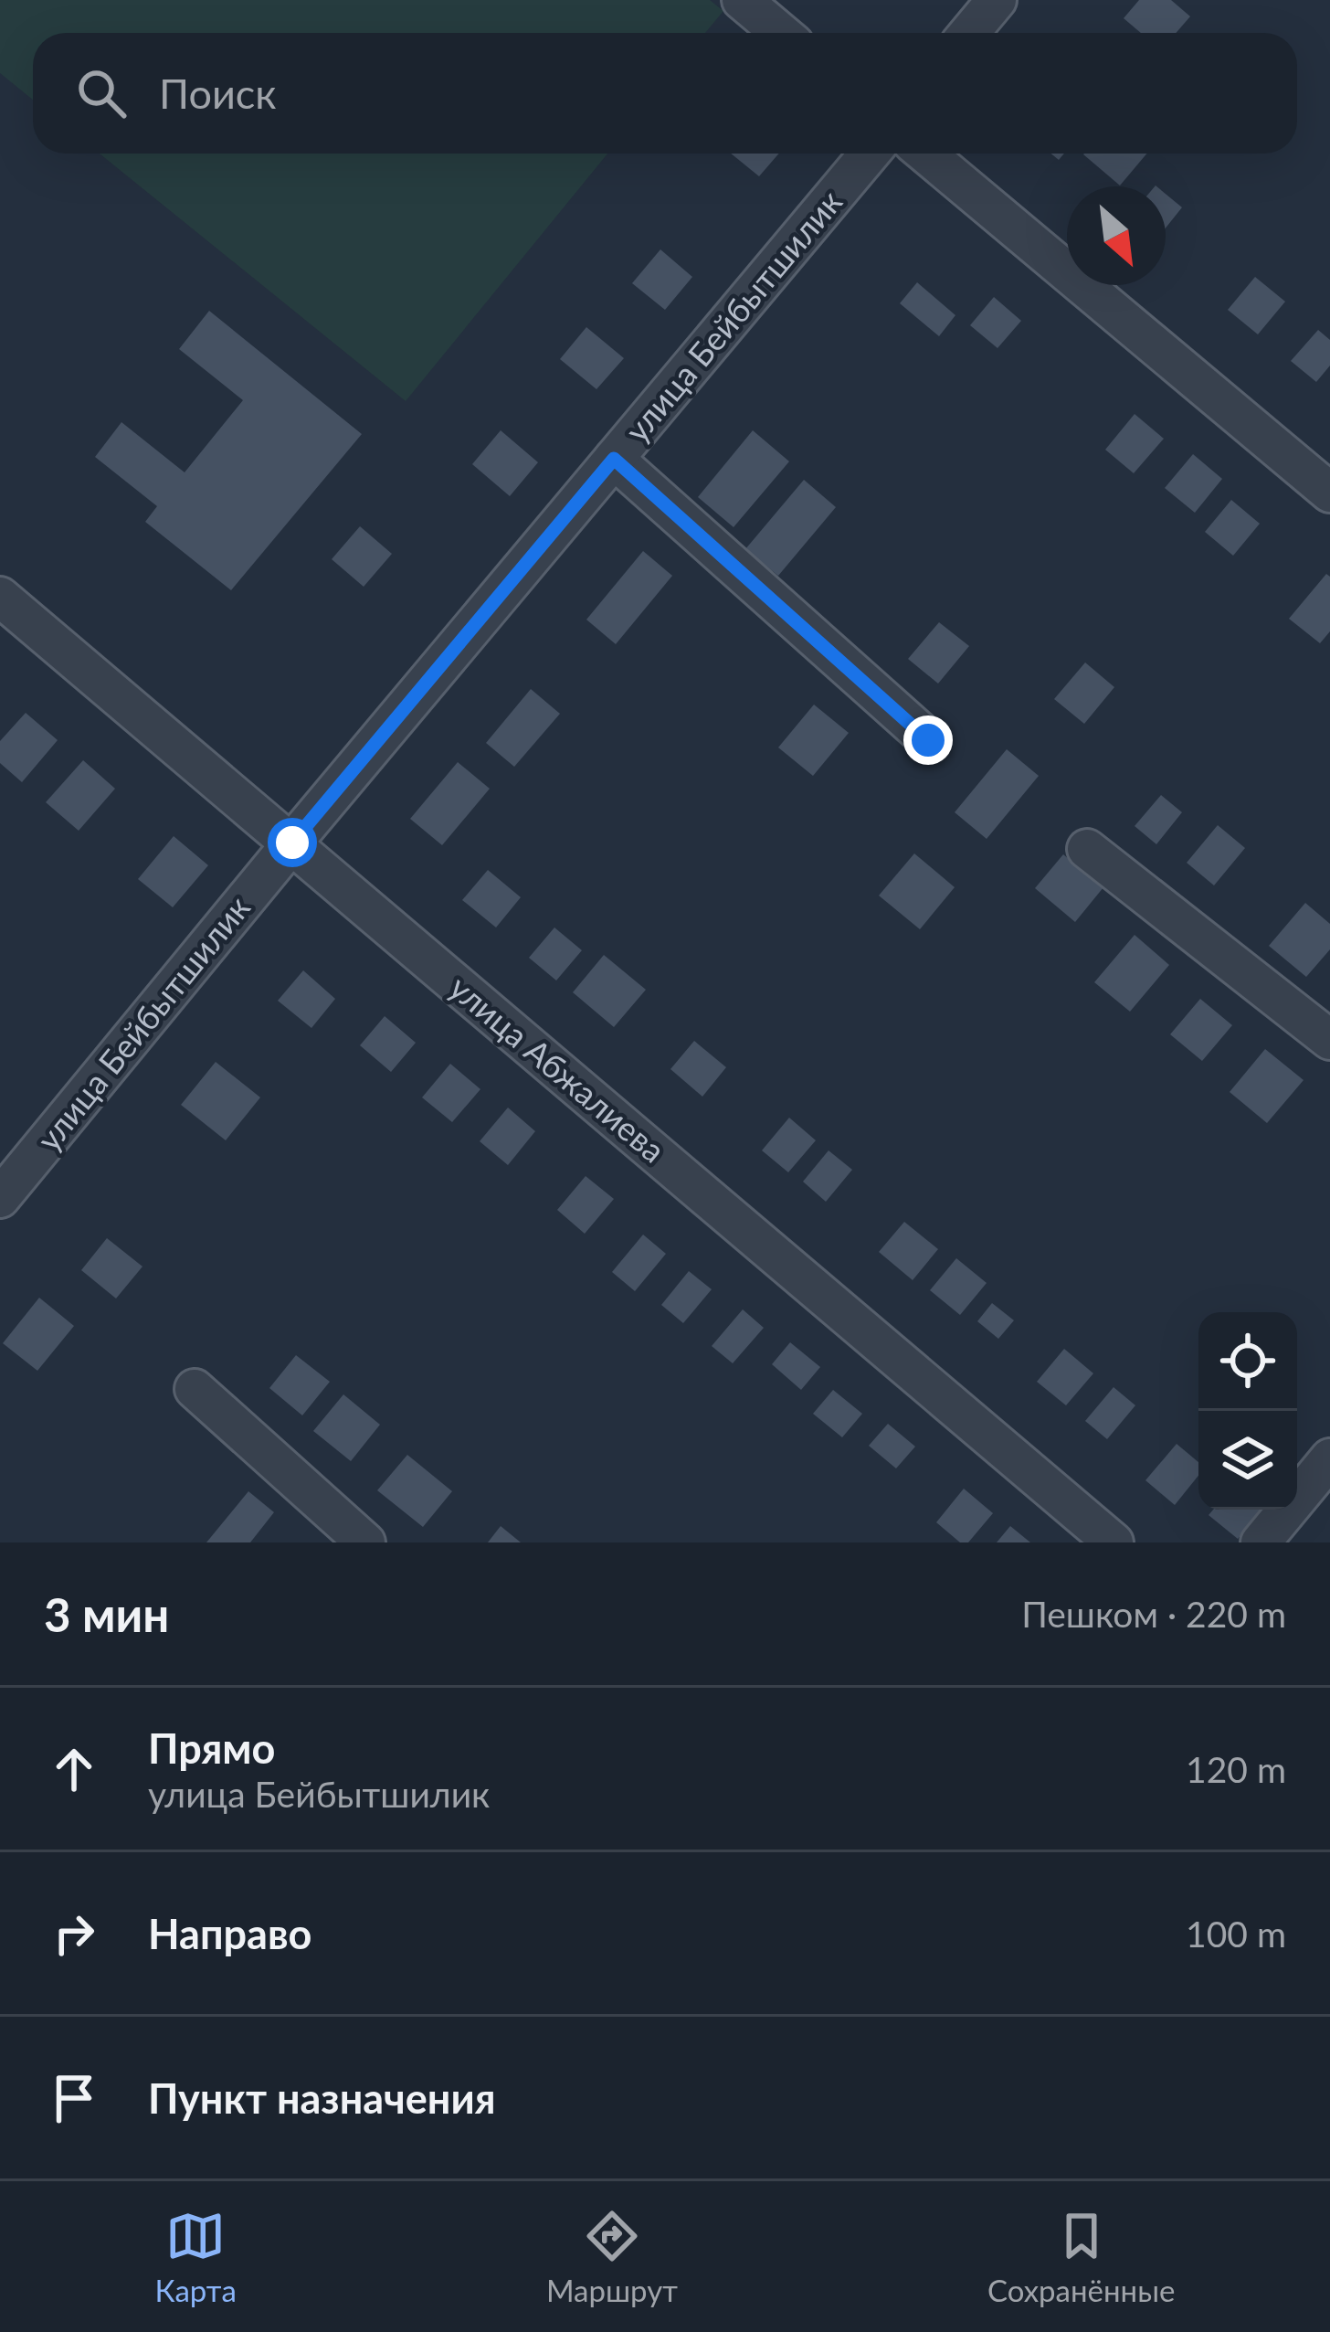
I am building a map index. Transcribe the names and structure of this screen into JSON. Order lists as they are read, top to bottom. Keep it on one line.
{"streets":{"street":["улица Бейбытшилик","улица Абжалиева"]},"crossings":[["улица Бейбытшилик","улица Абжалиева"]],"north":"bottom right","page":{"search":"Поиск","heading":["3 мин","Пешком · 220 m"],"list":[["Прямо","улица Бейбытшилик","120 m"],["Направо","100 m"],"Пункт назначения"],"nav":["Карта","Маршрут","Сохранённые"]}}
